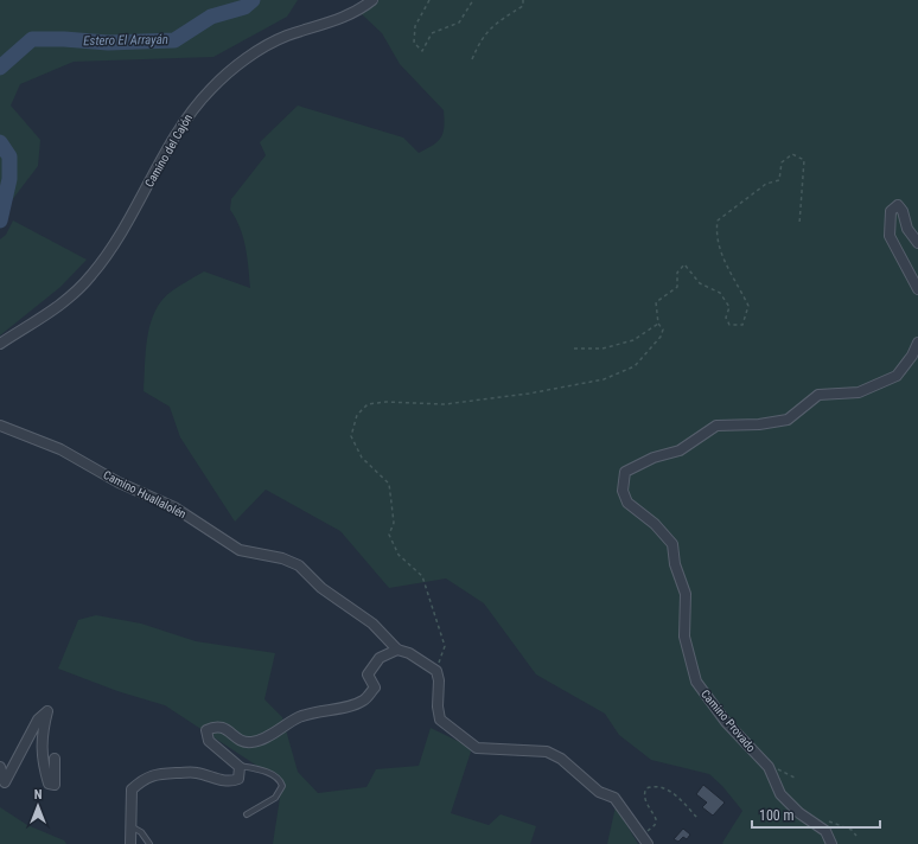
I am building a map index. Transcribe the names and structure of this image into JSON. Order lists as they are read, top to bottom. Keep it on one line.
{"streets":{"street":["Camino del Cajón","Camino Huallalolén","Camino Provado"]},"water":["Estero El Arrayán"],"scale_bar":"100 m","north":"top"}
